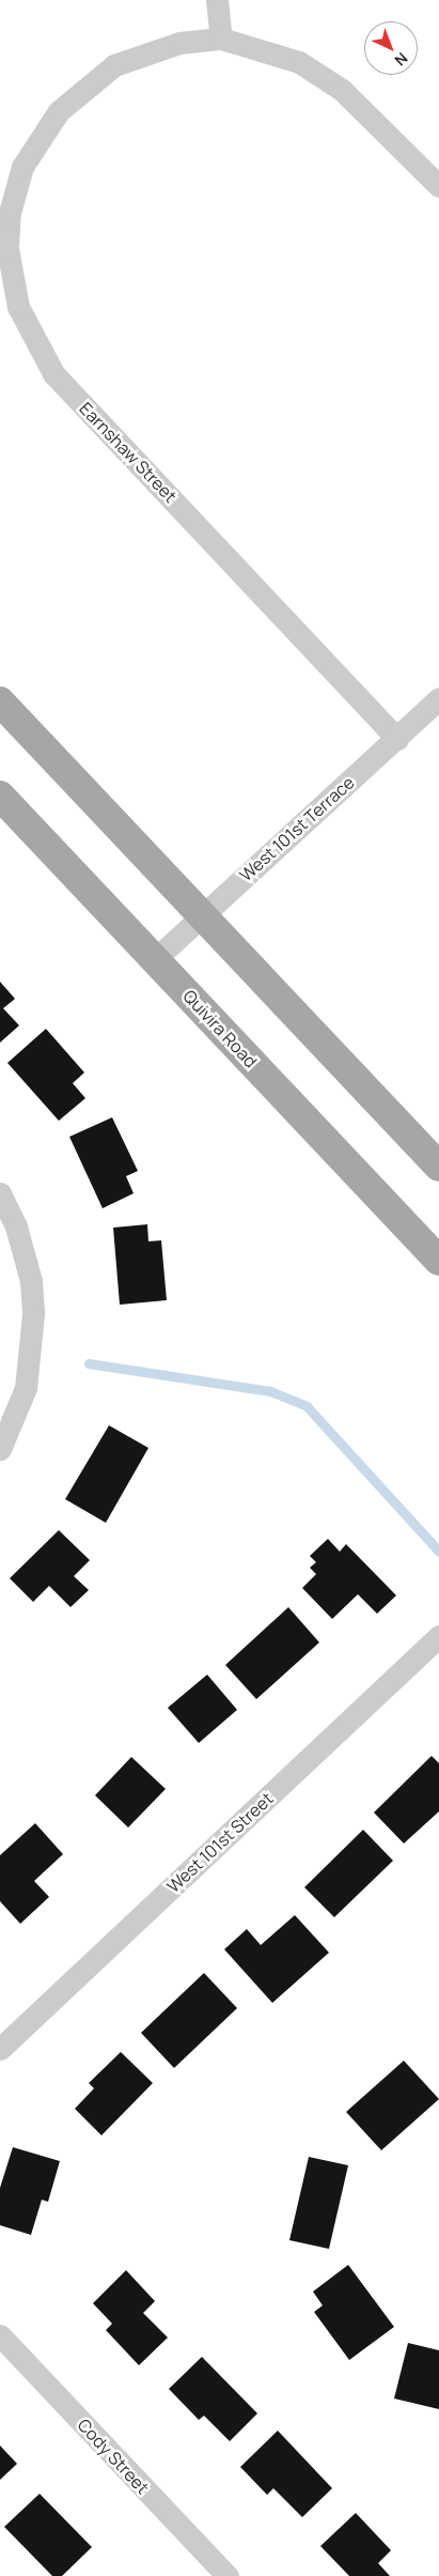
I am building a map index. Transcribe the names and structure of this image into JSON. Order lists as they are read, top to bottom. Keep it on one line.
{"streets":{"main road":["Quivira Road"],"street":["Earnshaw Street","West 101st Terrace","West 101st Street","Cody Street"]},"crossings":[["Earnshaw Street","West 101st Terrace"],["West 101st Terrace","Quivira Road"]],"north":"bottom right"}
